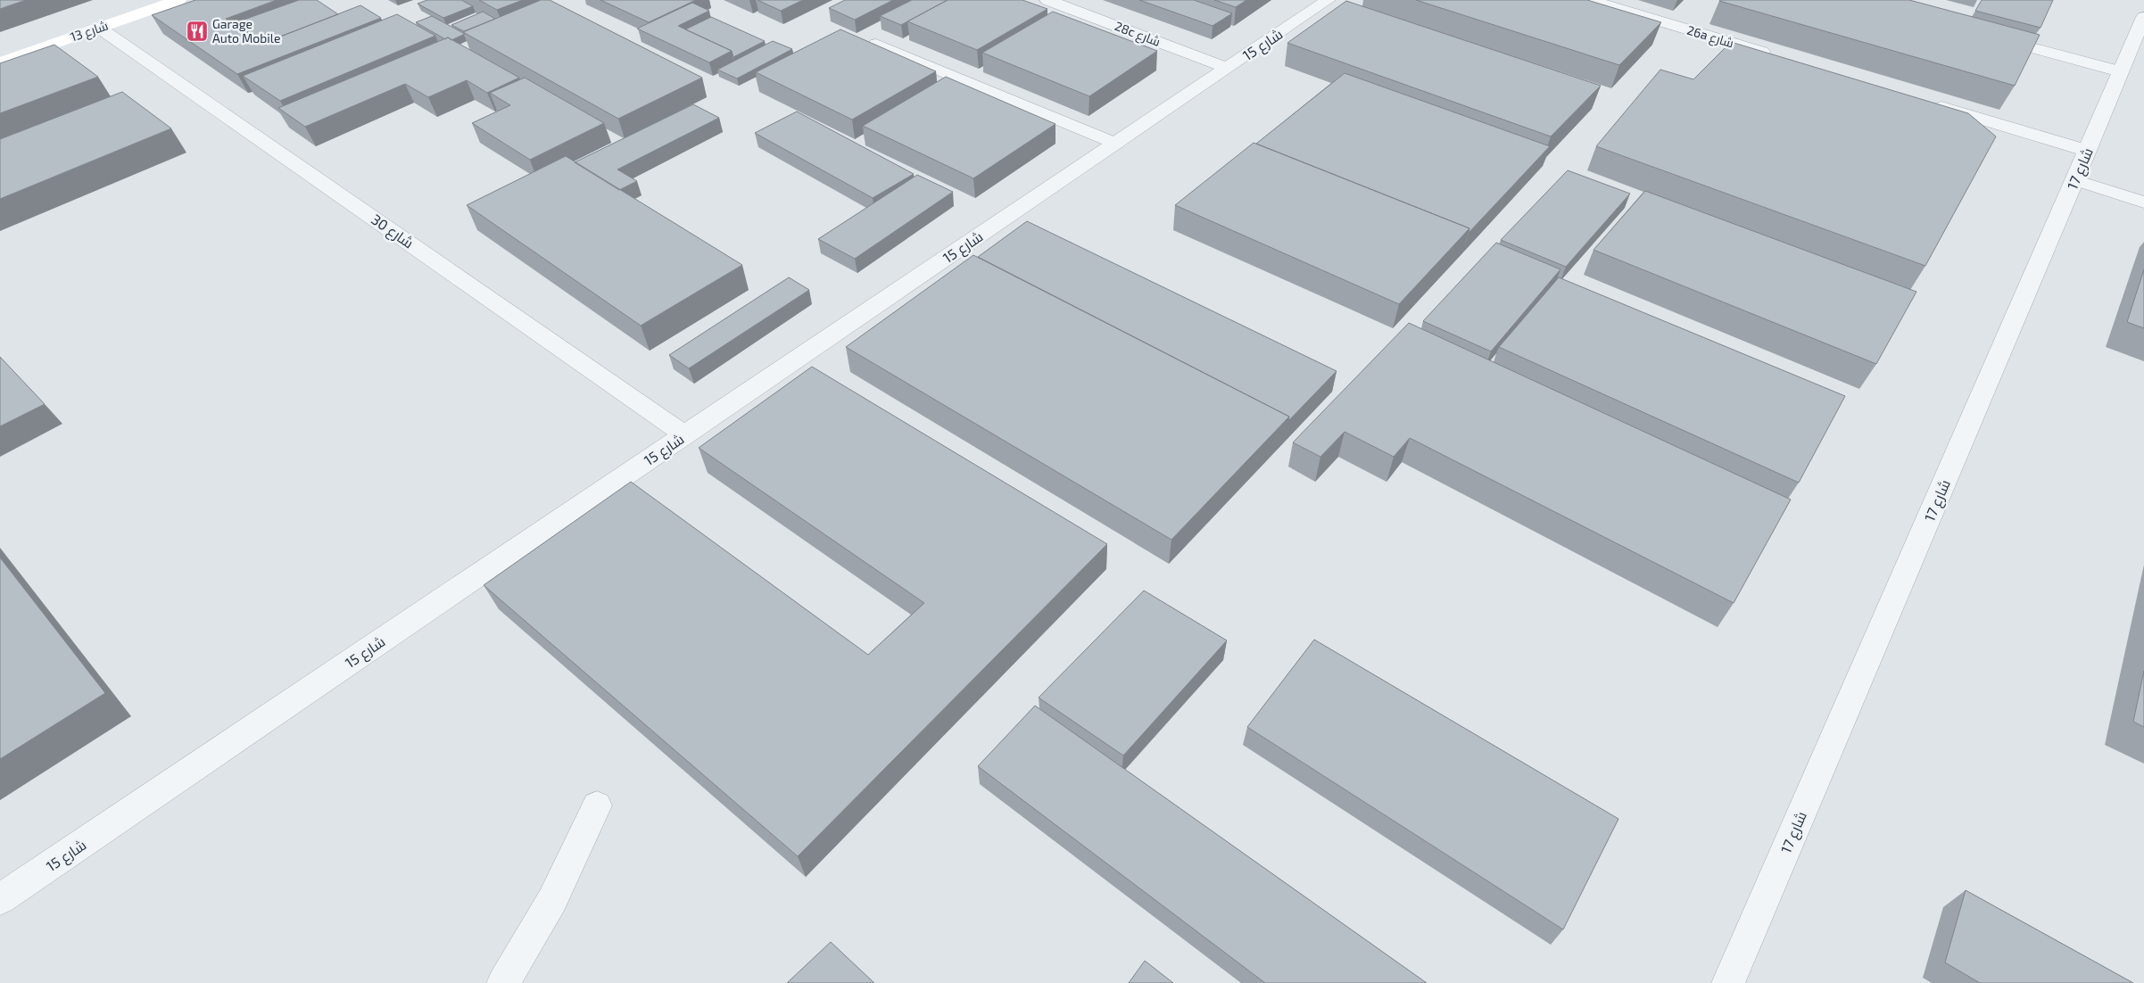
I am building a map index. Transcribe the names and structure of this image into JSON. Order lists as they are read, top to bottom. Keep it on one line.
{"streets":{"street":["شارع 13","28c شارع","26a شارع","شارع 15","شارع 17","شارع 30"]},"crossings":[["شارع 13","شارع 30"],["28c شارع","شارع 15"],["شارع 15","شارع 30"]],"places":{"restaurant":["Garage Auto Mobile"]}}
